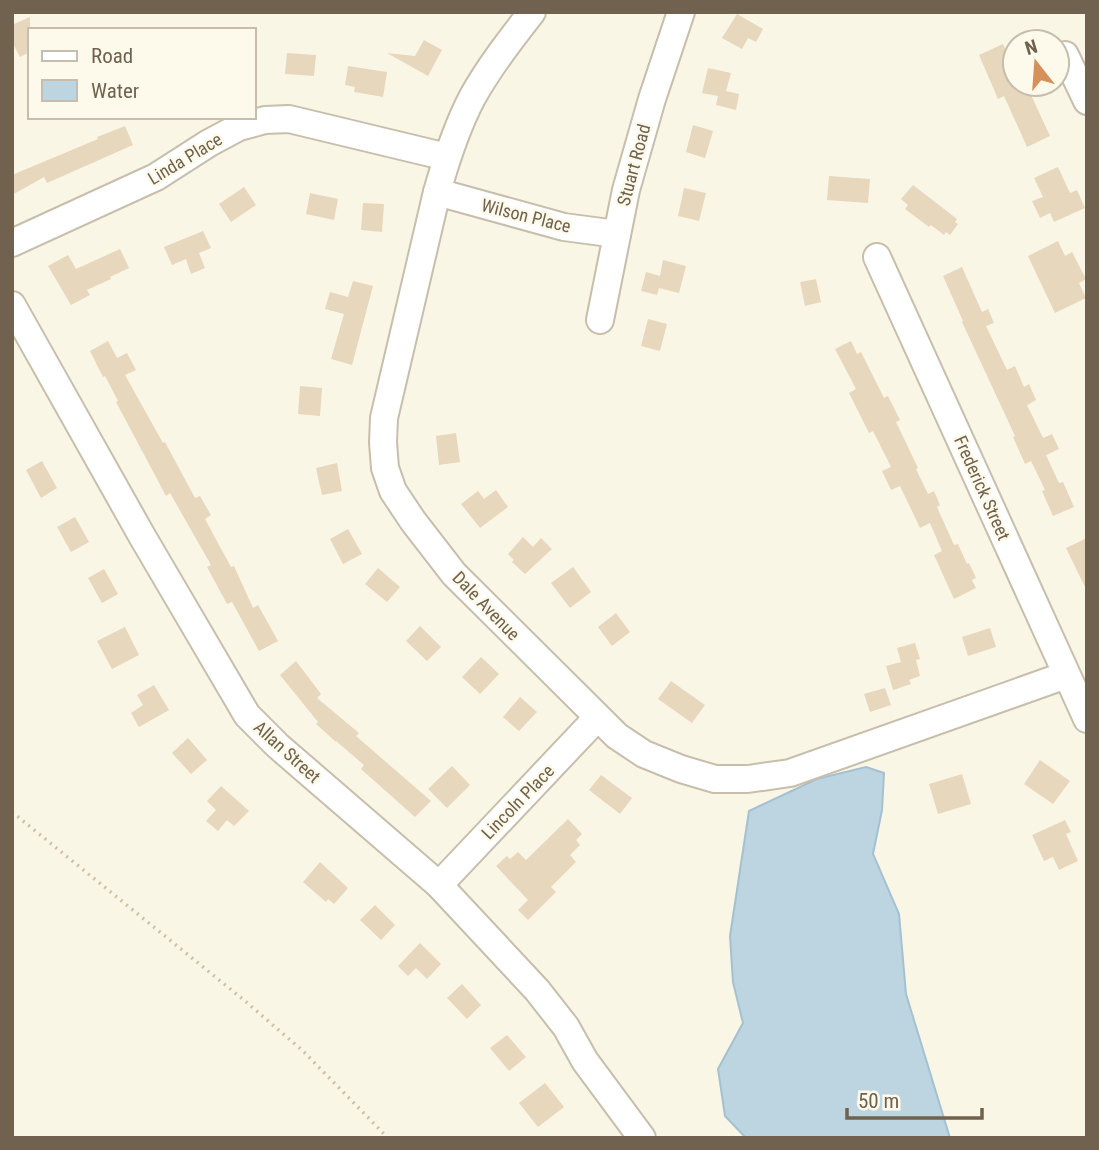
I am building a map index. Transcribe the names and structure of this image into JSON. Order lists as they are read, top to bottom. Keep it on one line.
{"streets":{"street":["Linda Place","Stuart Road","Wilson Place","Frederick Street","Dale Avenue","Allan Street","Lincoln Place"]},"crossings":[["Linda Place","Dale Avenue"],["Stuart Road","Wilson Place"],["Wilson Place","Dale Avenue"],["Frederick Street","Dale Avenue"],["Dale Avenue","Lincoln Place"],["Allan Street","Lincoln Place"]],"legend":["Road","Water"],"scale_bar":"50 m","north":"top"}
